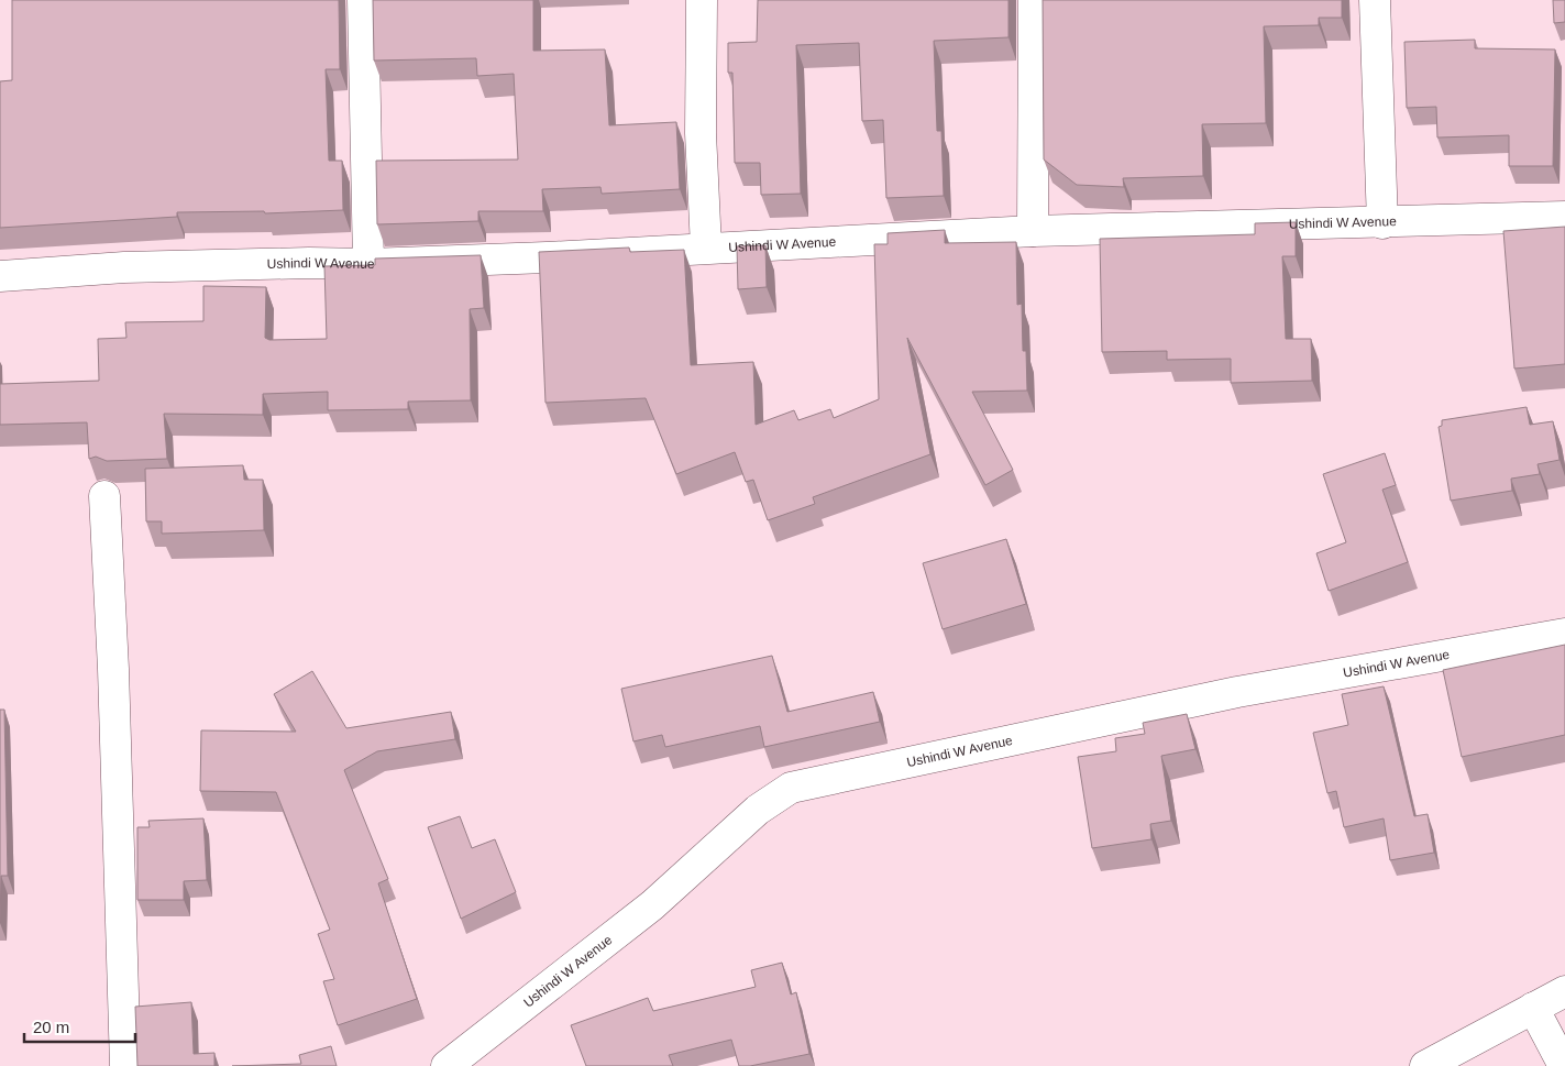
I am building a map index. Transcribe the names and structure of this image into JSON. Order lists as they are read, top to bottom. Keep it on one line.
{"streets":{"street":["Ushindi W Avenue"]},"scale_bar":"20 m"}
